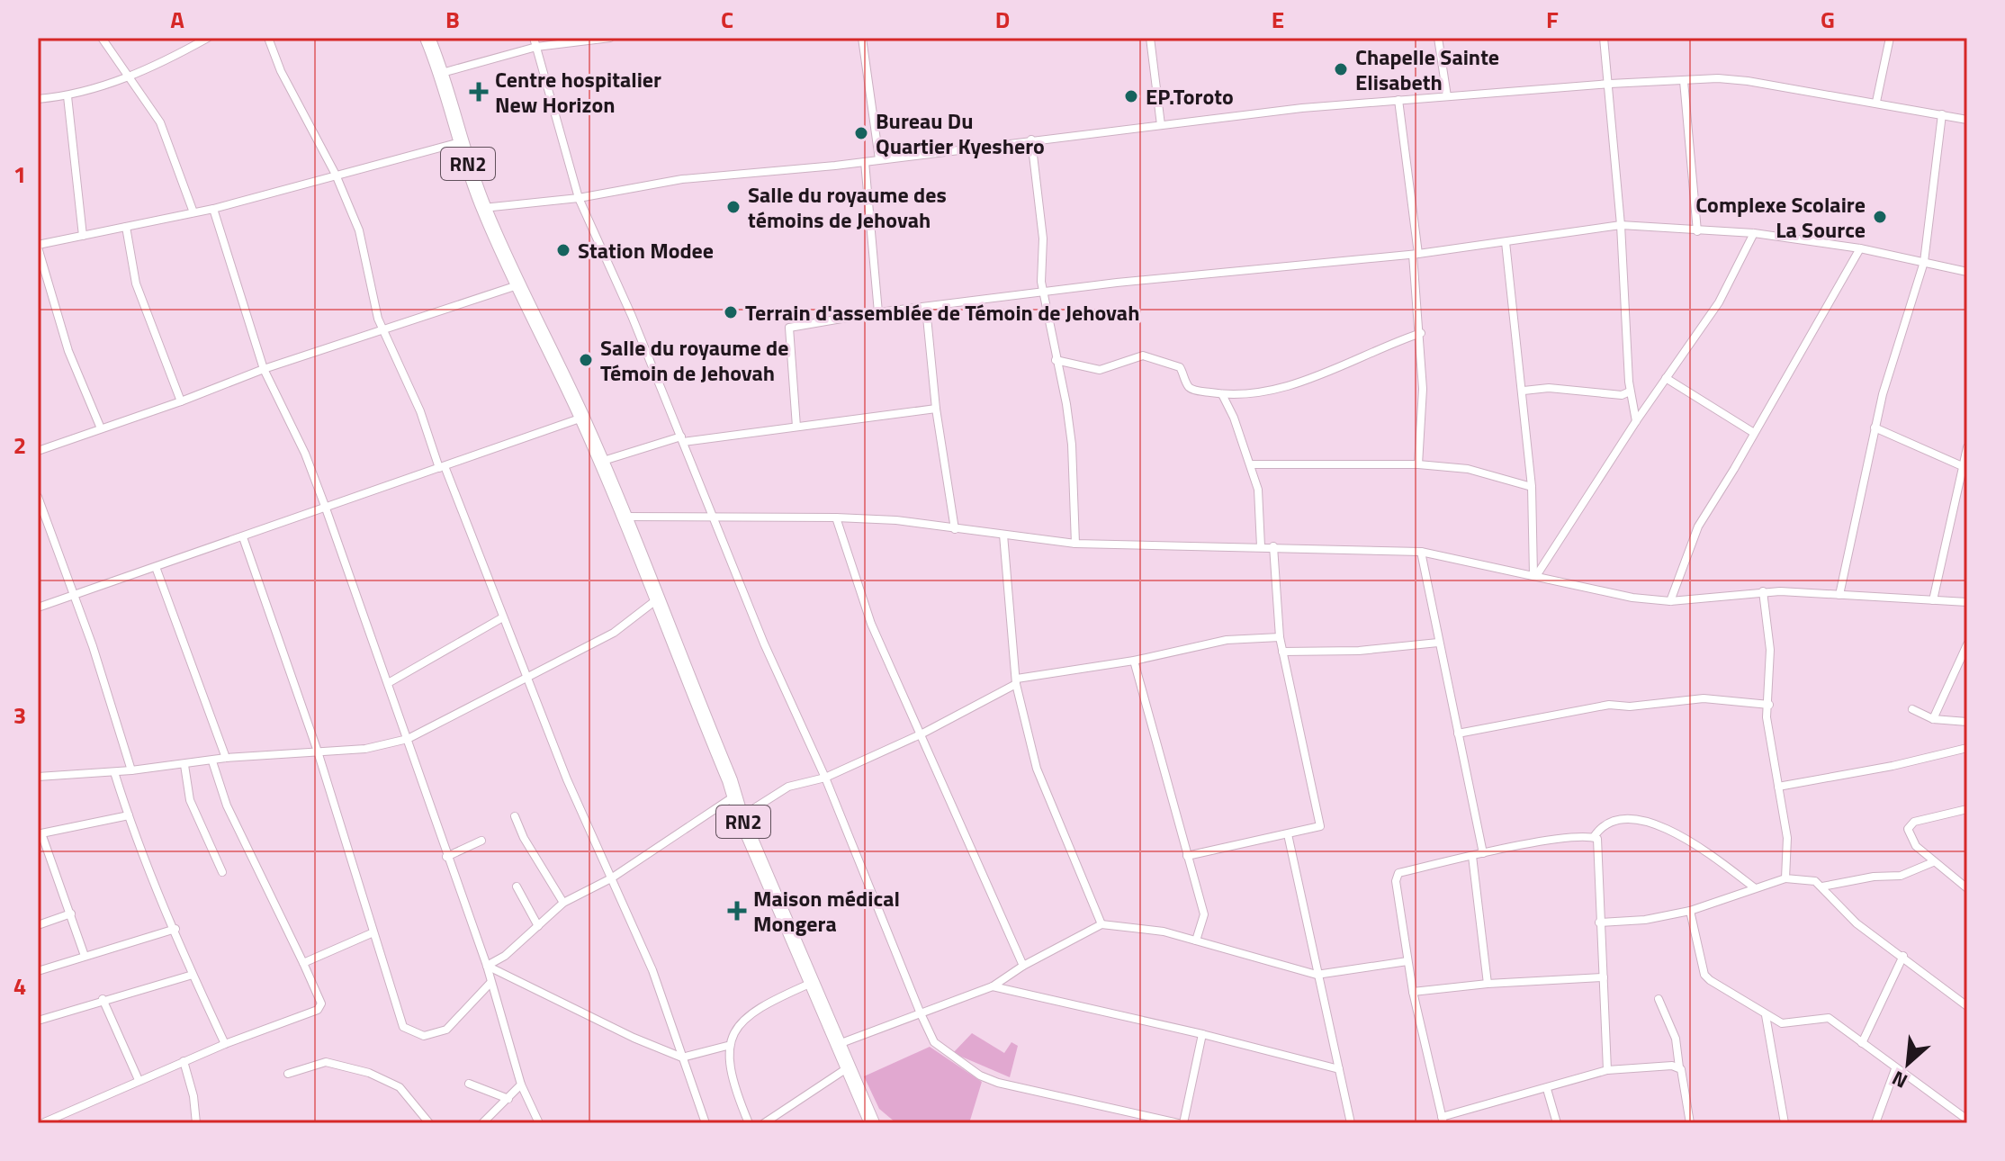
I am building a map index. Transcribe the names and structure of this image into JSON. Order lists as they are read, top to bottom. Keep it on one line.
{"streets":{"highway":["RN2"]},"places":{"other":["Chapelle Sainte Elisabeth","EP.Toroto","Bureau Du Quartier Kyeshero","Salle du royaume des témoins de Jehovah","Complexe Scolaire La Source","Station Modee","Terrain d'assemblée de Témoin de Jehovah","Salle du royaume de Témoin de Jehovah"],"health":["Centre hospitalier New Horizon","Maison médical Mongera"]},"north":"bottom left","grid":{"columns":["A","B","C","D","E","F","G"],"rows":["1","2","3","4"]}}
